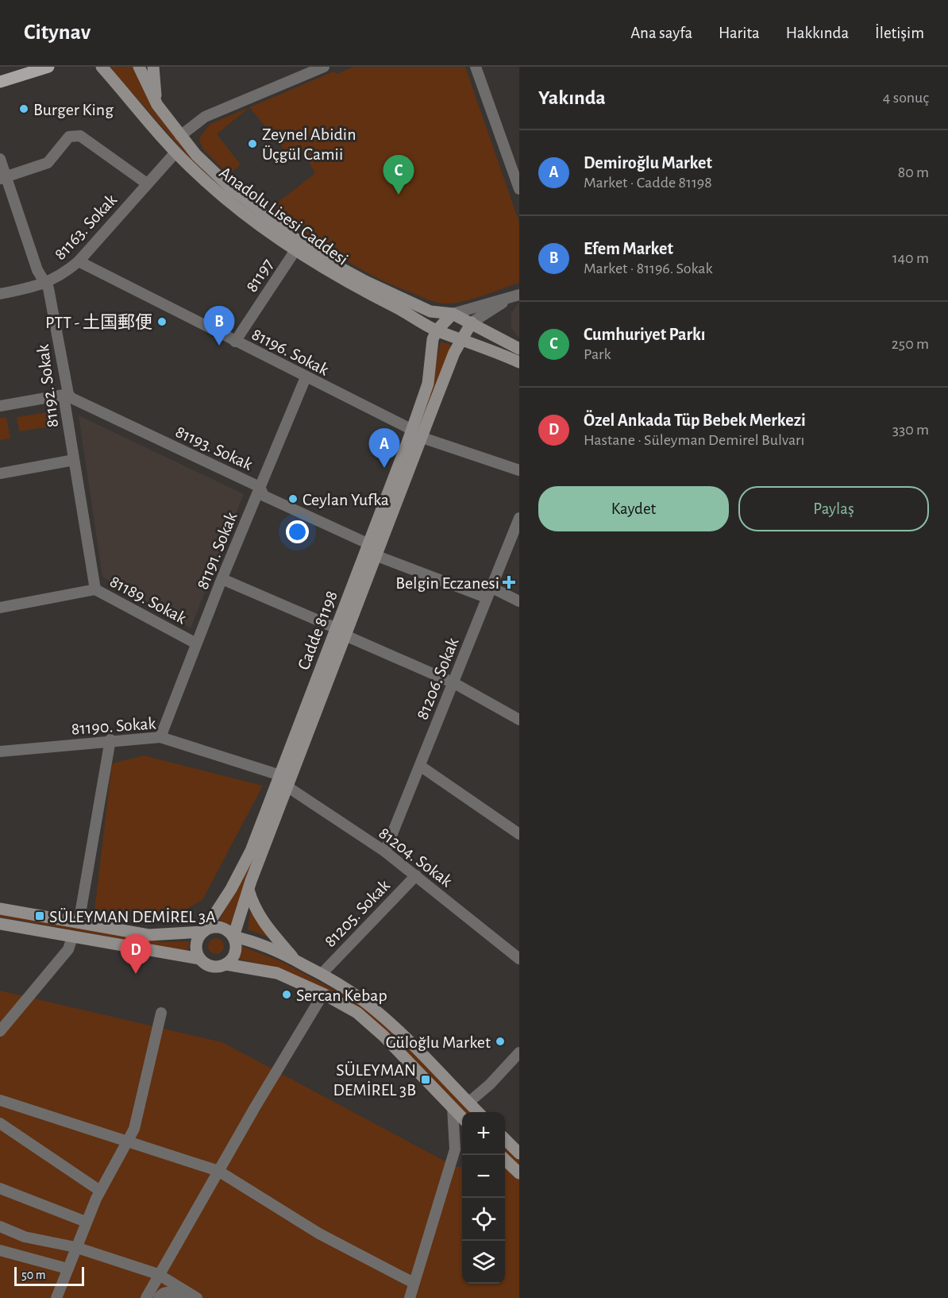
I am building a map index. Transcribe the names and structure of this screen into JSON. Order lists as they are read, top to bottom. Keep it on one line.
{"streets":{"main road":["Anadolu Lisesi Caddesi","Cadde 81198"],"street":["81163. Sokak","81197","81196. Sokak","81192. Sokak","81193. Sokak","81191. Sokak","81189. Sokak","81206. Sokak","81190. Sokak","81204. Sokak","81205. Sokak"]},"crossings":[["Anadolu Lisesi Caddesi","81163. Sokak"],["Anadolu Lisesi Caddesi","81197"],["Anadolu Lisesi Caddesi","Cadde 81198"],["81163. Sokak","81196. Sokak"],["81163. Sokak","81192. Sokak"],["81197","81196. Sokak"],["81196. Sokak","81191. Sokak"],["81196. Sokak","Cadde 81198"],["81192. Sokak","81193. Sokak"],["81192. Sokak","81189. Sokak"],["81193. Sokak","81191. Sokak"],["81193. Sokak","Cadde 81198"],["81191. Sokak","81189. Sokak"],["81191. Sokak","81190. Sokak"],["Cadde 81198","81190. Sokak"],["Cadde 81198","81204. Sokak"],["81206. Sokak","81204. Sokak"],["81204. Sokak","81205. Sokak"]],"places":{"other":["Burger King","Zeynel Abidin Üçgül Camii","PTT - 土国郵便","Ceylan Yufka","Sercan Kebap","Güloğlu Market"],"health":["Belgin Eczanesi"],"transit":["SÜLEYMAN DEMİREL 3A","SÜLEYMAN DEMİREL 3B"]},"scale_bar":"50 m","page":{"header":"Citynav","nav":["Ana sayfa","Harita","Hakkında","İletişim"],"heading":["Yakında","4 sonuç"],"list":[{"mark":"A","name":"Demiroğlu Market","note":"Market · Cadde 81198","value":"80 m"},{"mark":"B","name":"Efem Market","note":"Market · 81196. Sokak","value":"140 m"},{"mark":"C","name":"Cumhuriyet Parkı","note":"Park","value":"250 m"},{"mark":"D","name":"Özel Ankada Tüp Bebek Merkezi","note":"Hastane · Süleyman Demirel Bulvarı","value":"330 m"}],"pins":["C","B","A","D"],"buttons":["Kaydet","Paylaş"],"map_buttons":["+","−"],"scale":"50 m"}}
